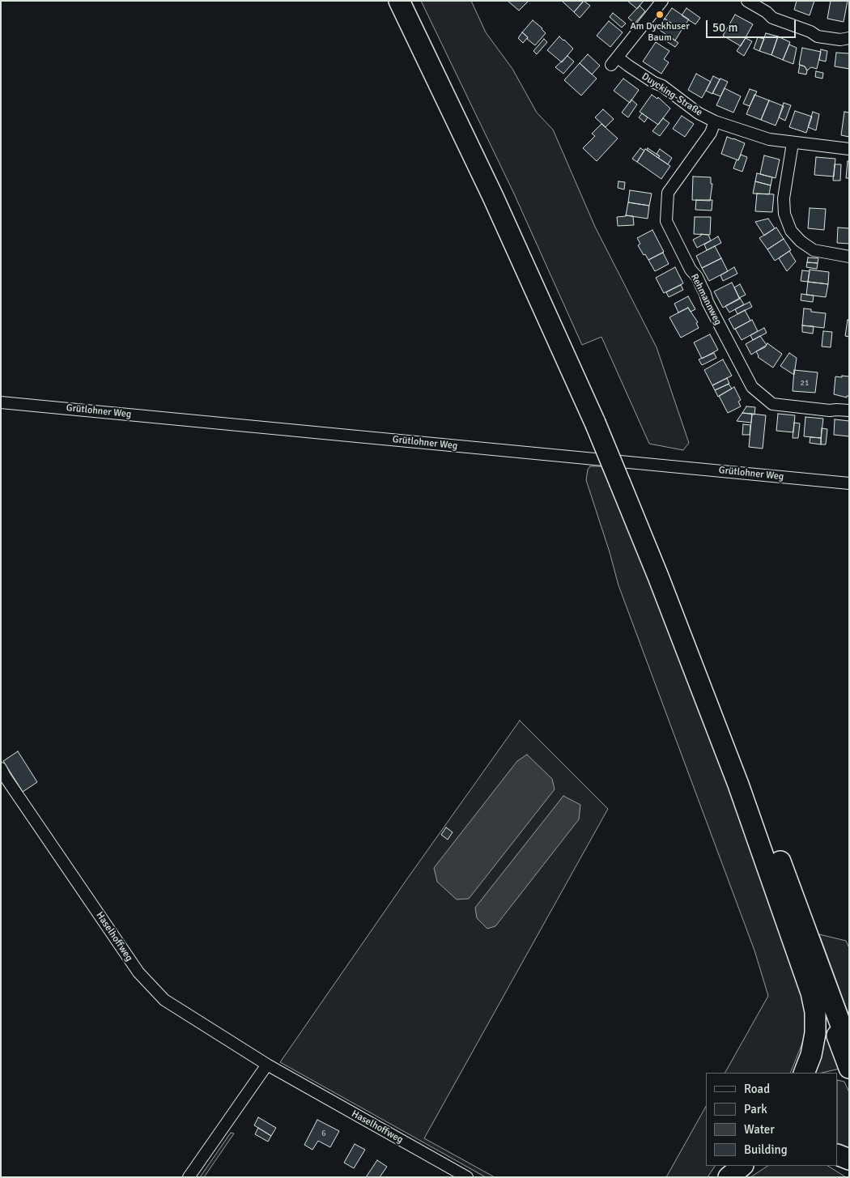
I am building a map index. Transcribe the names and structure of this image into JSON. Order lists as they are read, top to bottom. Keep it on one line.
{"streets":{"street":["Duycking-Straße","Rehmannweg","Grütlohner Weg","Haselhoffweg"]},"crossings":[["Duycking-Straße","Rehmannweg"]],"places":["Am Dyckhuser Baum"],"house_numbers":["21","6"],"legend":["Road","Park","Water","Building"],"scale_bar":"50 m"}
